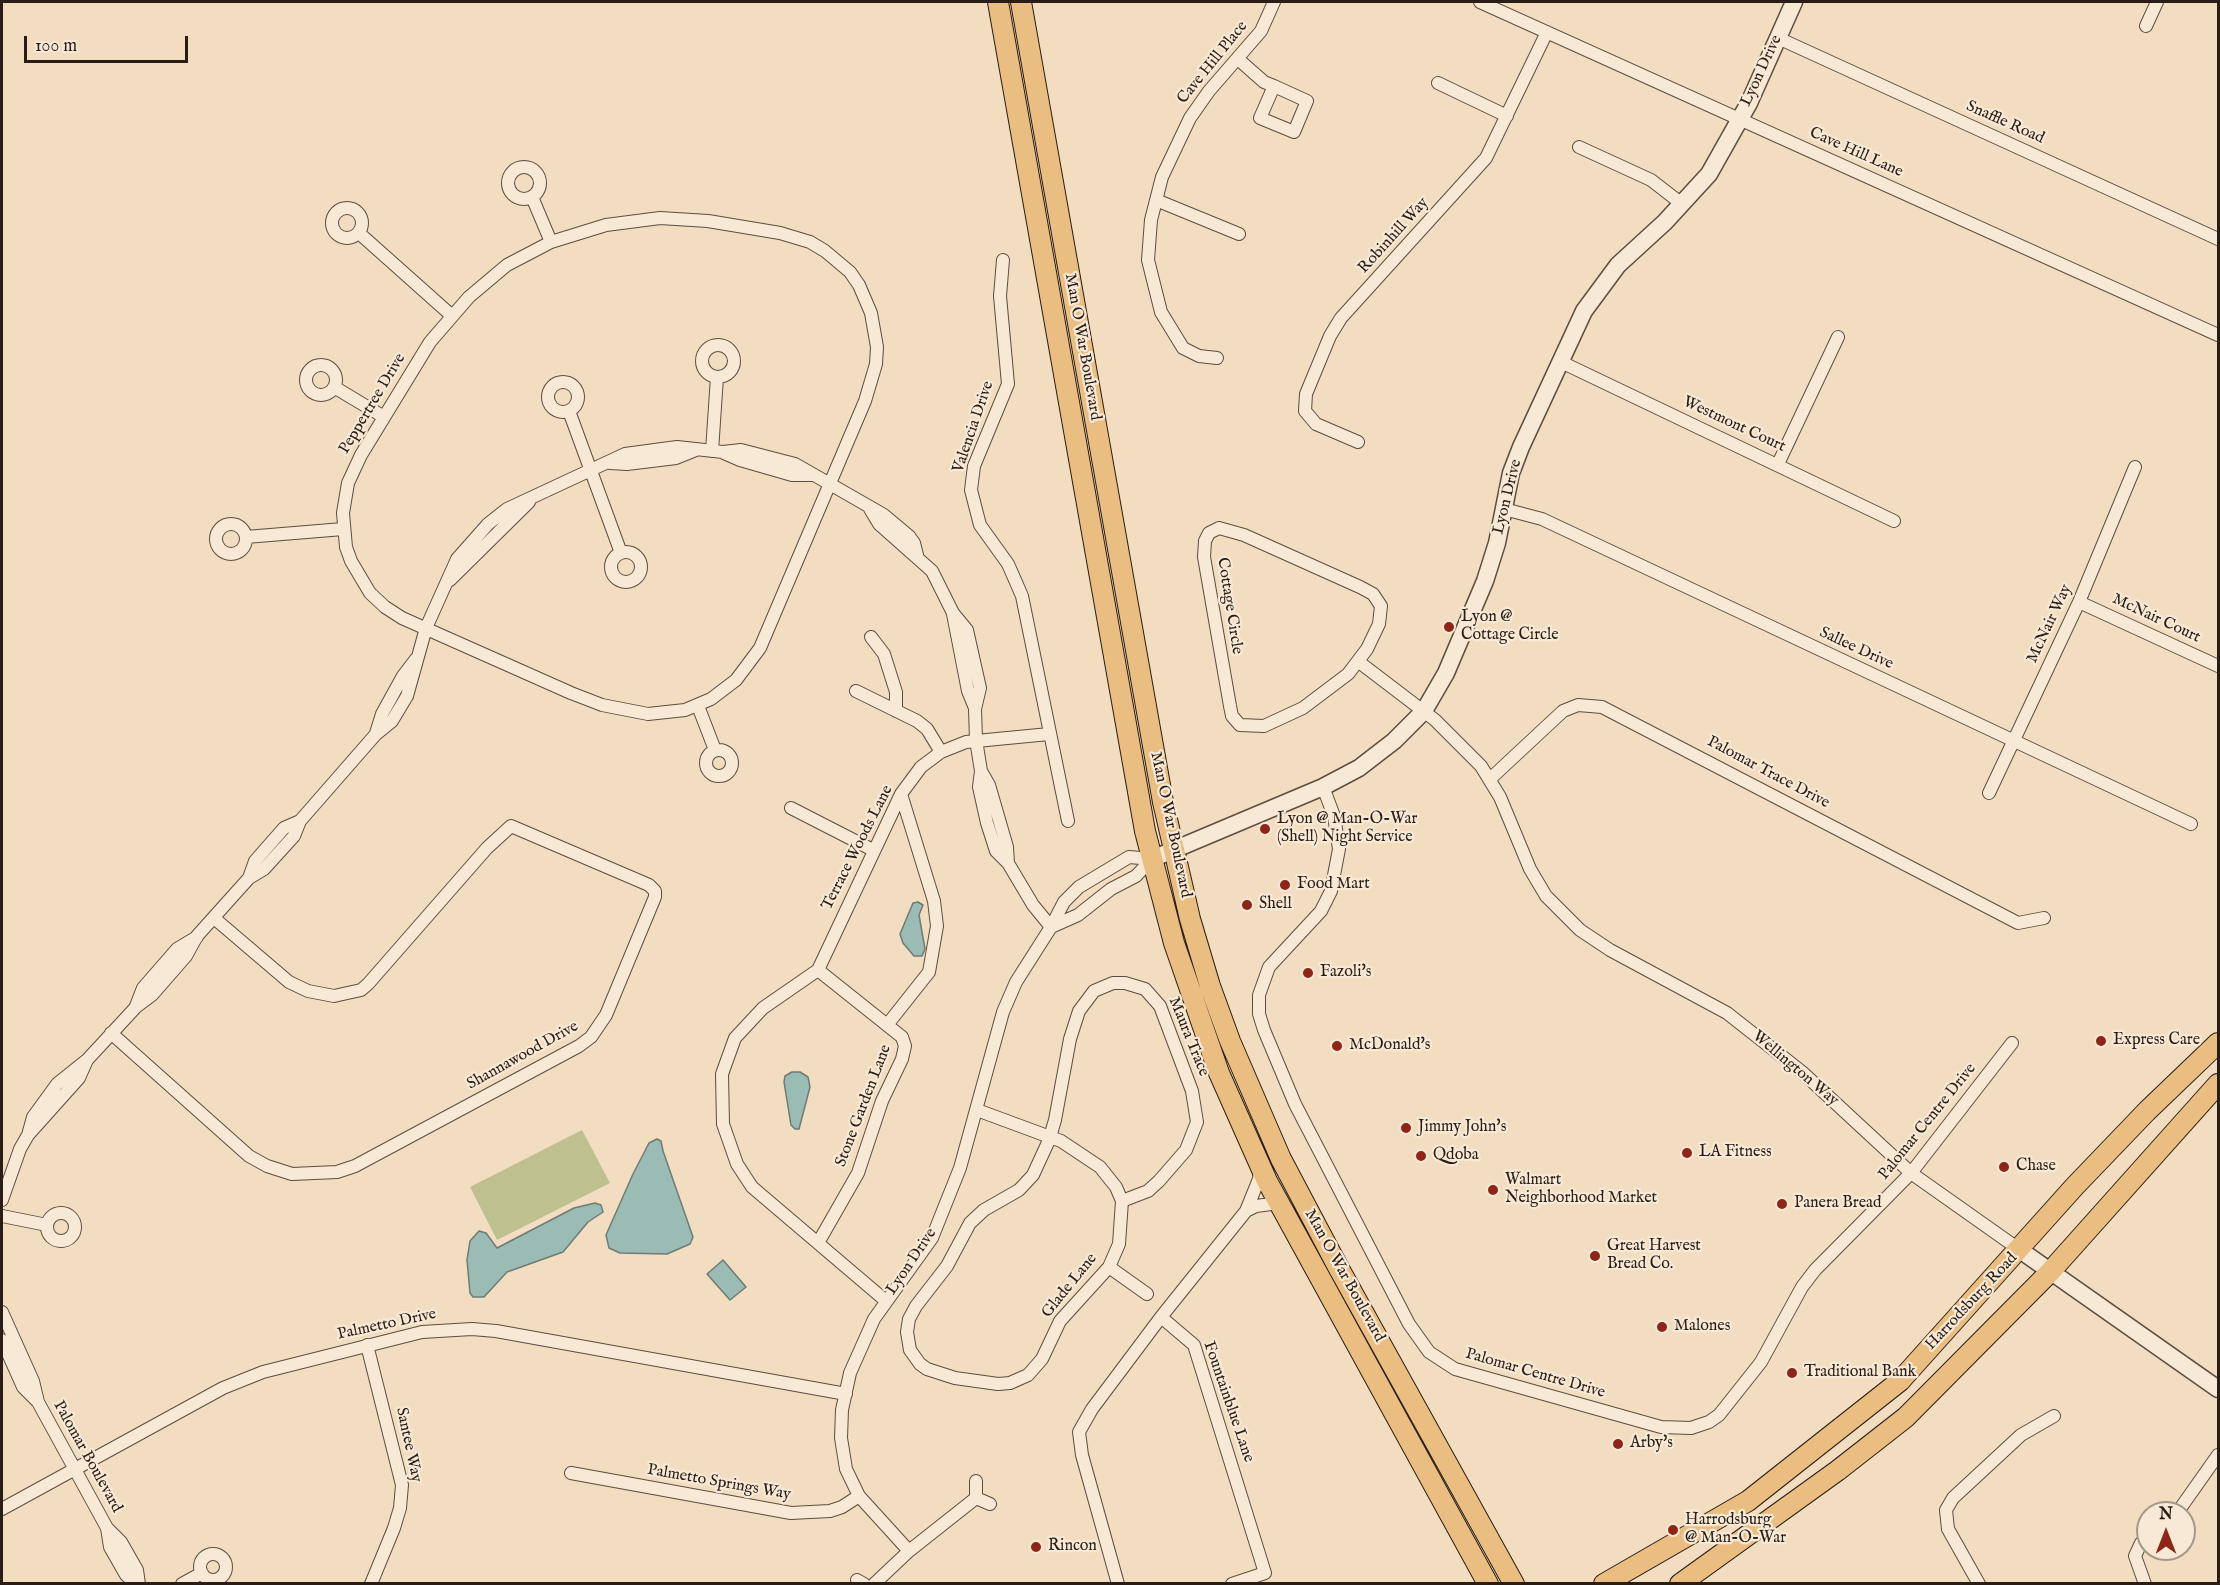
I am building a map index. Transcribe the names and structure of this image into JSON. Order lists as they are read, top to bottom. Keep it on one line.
{"streets":{"main road":["Man O War Boulevard","Harrodsburg Road"],"street":["Cave Hill Place","Lyon Drive","Snaffle Road","Cave Hill Lane","Robinhill Way","Peppertree Drive","Westmont Court","Valencia Drive","Cottage Circle","McNair Court","McNair Way","Sallee Drive","Palomar Trace Drive","Terrace Woods Lane","Maura Trace","Shannawood Drive","Wellington Way","Stone Garden Lane","Palomar Centre Drive","Glade Lane","Palmetto Drive","Fountainblue Lane","Santee Way","Palomar Boulevard","Palmetto Springs Way"]},"crossings":[["Lyon Drive","Snaffle Road"],["Lyon Drive","Cave Hill Lane"],["Lyon Drive","Man O War Boulevard"],["Lyon Drive","Westmont Court"],["Lyon Drive","Sallee Drive"],["Lyon Drive","Wellington Way"],["Lyon Drive","Palomar Centre Drive"],["Lyon Drive","Palmetto Drive"],["Lyon Drive","Palmetto Springs Way"],["Cave Hill Lane","Robinhill Way"],["McNair Court","McNair Way"],["McNair Way","Sallee Drive"],["Palomar Trace Drive","Wellington Way"],["Terrace Woods Lane","Stone Garden Lane"],["Maura Trace","Glade Lane"],["Wellington Way","Palomar Centre Drive"],["Wellington Way","Harrodsburg Road"],["Palmetto Drive","Santee Way"],["Palmetto Drive","Palomar Boulevard"]],"places":["Lyon @ Cottage Circle","Lyon @ Man-O-War (Shell) Night Service","Food Mart","Shell","Fazoli's","Express Care","McDonald's","Jimmy John's","LA Fitness","Qdoba","Chase","Walmart Neighborhood Market","Panera Bread","Great Harvest Bread Co.","Malones","Traditional Bank","Arby's","Harrodsburg @ Man-O-War","Rincon"],"scale_bar":"100 m","north":"top"}
